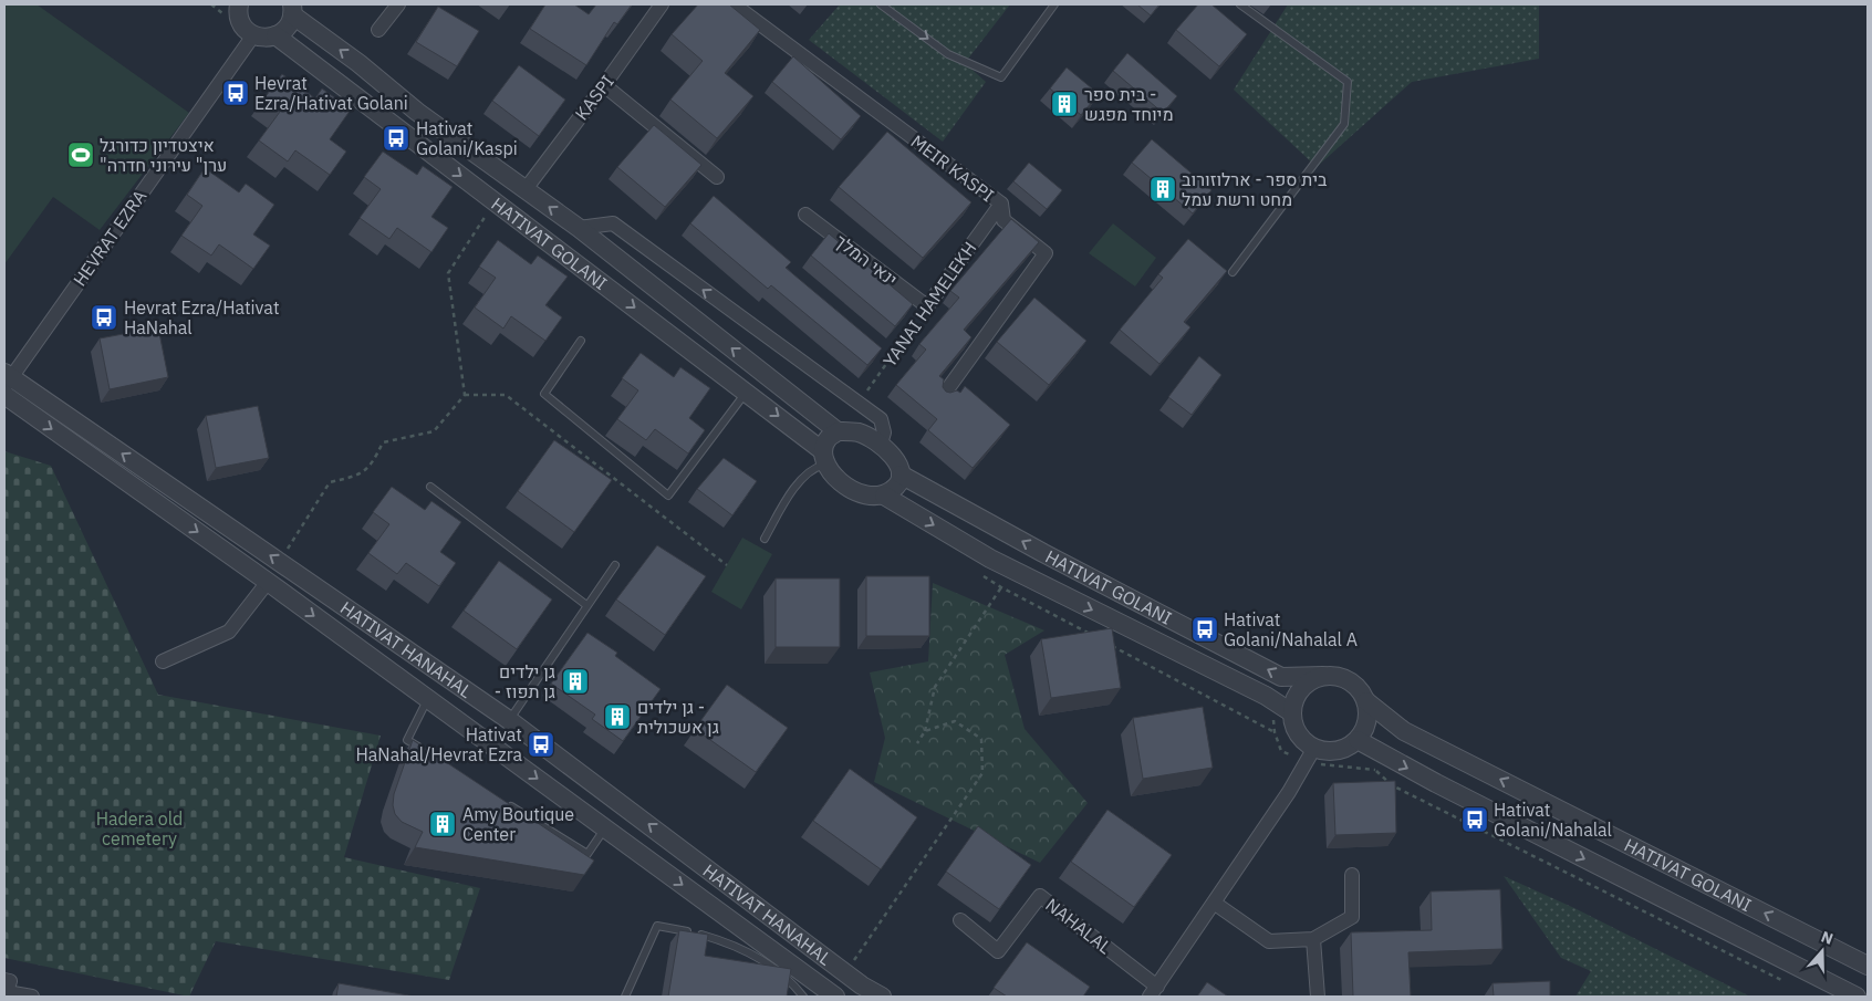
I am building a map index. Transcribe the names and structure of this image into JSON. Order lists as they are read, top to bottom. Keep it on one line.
{"streets":{"street":["KASPI","MEIR KASPI","HEVRAT EZRA","HATIVAT GOLANI","ינאי המלך","YANAI HAMELEKH","HATIVAT HANAHAL","NAHALAL"]},"crossings":[["KASPI","HATIVAT GOLANI"],["MEIR KASPI","YANAI HAMELEKH"],["HEVRAT EZRA","HATIVAT HANAHAL"],["HATIVAT GOLANI","YANAI HAMELEKH"],["HATIVAT GOLANI","NAHALAL"],["ינאי המלך","YANAI HAMELEKH"]],"parks":["Hadera old cemetery"],"places":{"bus stop":["Hevrat Ezra/Hativat Golani","Hativat Golani/Kaspi","Hevrat Ezra/Hativat HaNahal","Hativat Golani/Nahalal A","Hativat HaNahal/Hevrat Ezra","Hativat Golani/Nahalal"],"building":["בית ספר - מיוחד מפגש","בית ספר - ארלוזורוב מחט ורשת עמל","גן ילדים - גן תפוז","גן ילדים - גן אשכולית","Amy Boutique Center"],"sports":["איצטדיון כדורגל \"ערן\" עירוני חדרה"]},"north":"top"}
